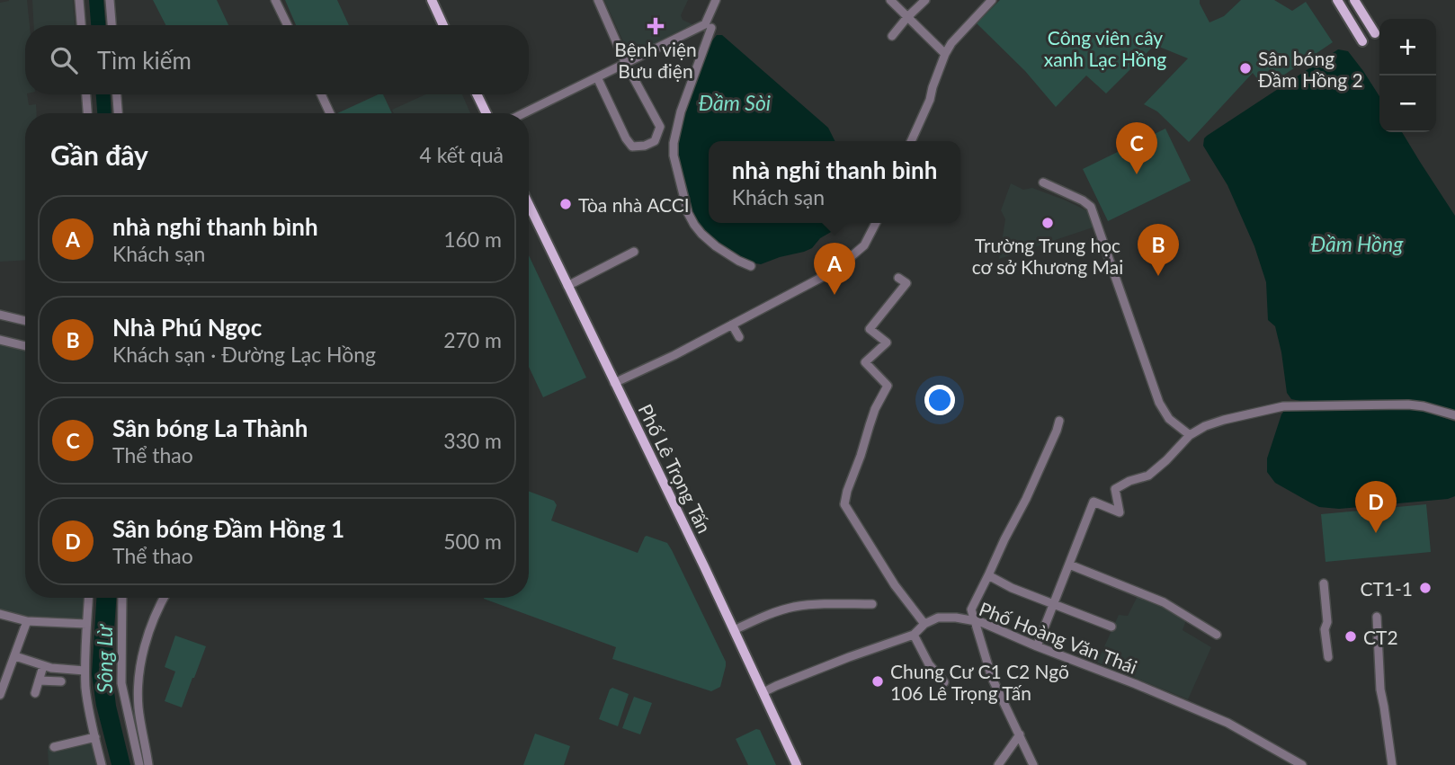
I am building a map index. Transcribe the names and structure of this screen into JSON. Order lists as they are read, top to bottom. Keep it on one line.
{"streets":{"main road":["Phố Lê Trọng Tấn"],"street":["Phố Hoàng Văn Thái"]},"water":["Đầm Sòi","Đầm Hồng","Sông Lừ"],"parks":["Công viên cây xanh Lạc Hồng"],"places":{"health":["Bệnh viện Bưu điện"],"other":["Sân bóng Đầm Hồng 2","Tòa nhà ACCI","Trường Trung học cơ sở Khương Mai","CT1-1","CT2","Chung Cư C1 C2 Ngõ 106 Lê Trọng Tấn"]},"page":{"map_buttons":["+","−"],"search":"Tìm kiếm","heading":["Gần đây","4 kết quả"],"pins":["C","B","A","D"],"popup":["nhà nghỉ thanh bình","Khách sạn"],"list":[{"mark":"A","name":"nhà nghỉ thanh bình","note":"Khách sạn","value":"160 m"},{"mark":"B","name":"Nhà Phú Ngọc","note":"Khách sạn · Đường Lạc Hồng","value":"270 m"},{"mark":"C","name":"Sân bóng La Thành","note":"Thể thao","value":"330 m"},{"mark":"D","name":"Sân bóng Đầm Hồng 1","note":"Thể thao","value":"500 m"}]}}
